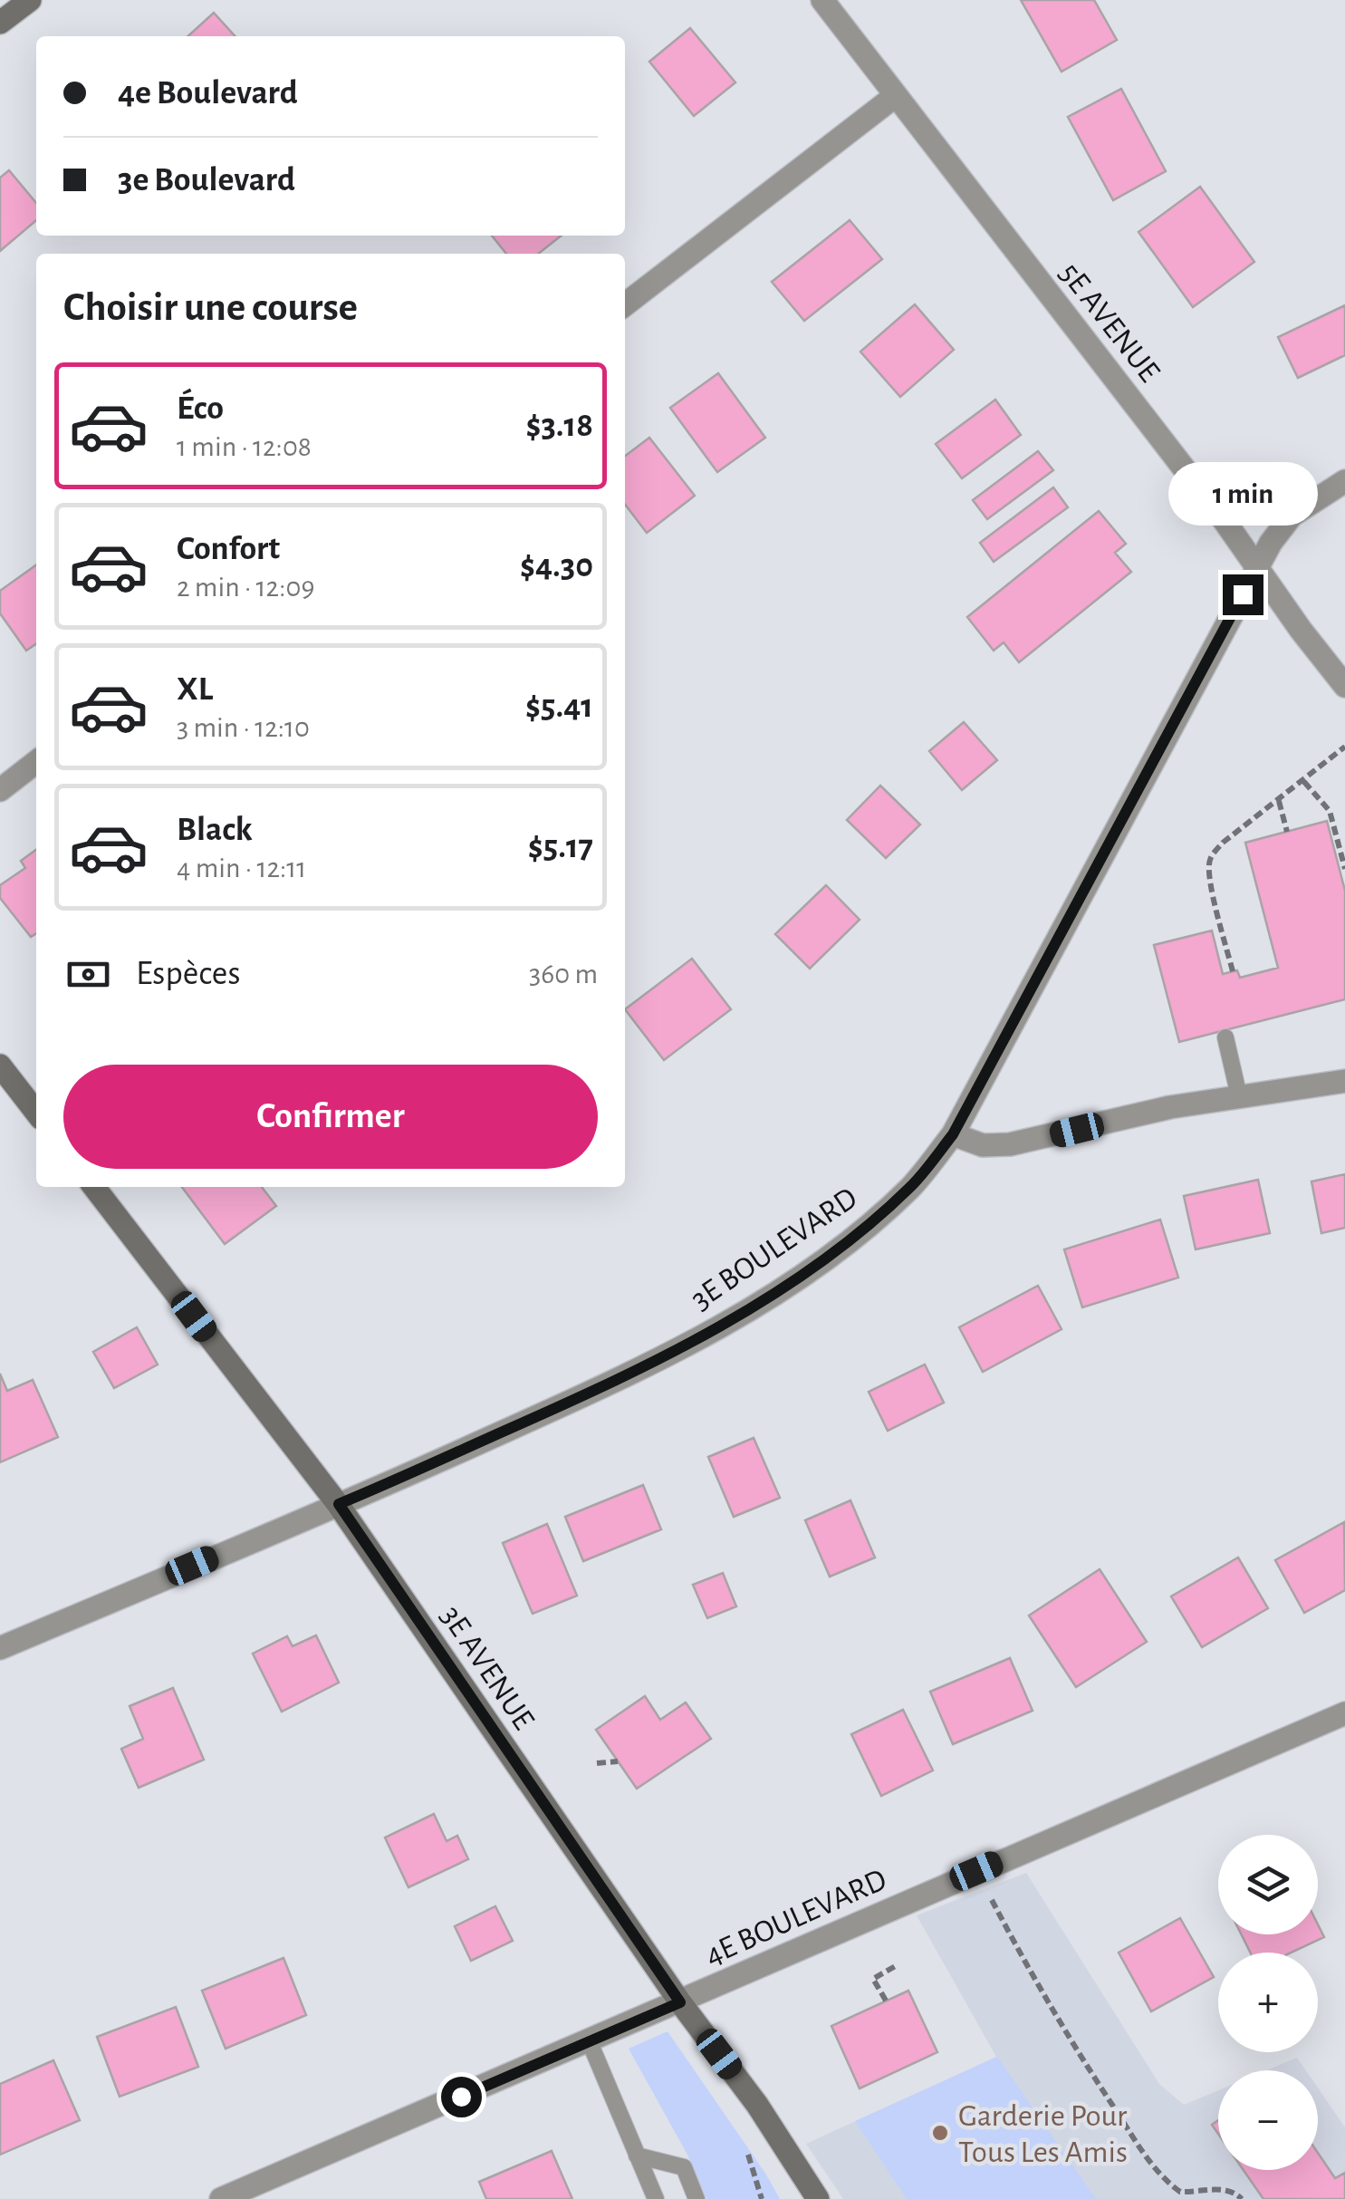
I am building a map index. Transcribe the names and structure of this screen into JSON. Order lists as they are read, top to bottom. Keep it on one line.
{"streets":{"street":["5E AVENUE","3E BOULEVARD","3E AVENUE","4E BOULEVARD"]},"crossings":[["5E AVENUE","3E BOULEVARD"],["3E BOULEVARD","3E AVENUE"],["3E AVENUE","4E BOULEVARD"]],"places":["Garderie Pour Tous Les Amis"],"page":{"banner":["4e Boulevard","3e Boulevard"],"heading":"Choisir une course","list":[{"name":"Éco","note":"1 min · 12:08","value":"$3.18"},{"name":"Confort","note":"2 min · 12:09","value":"$4.30"},{"name":"XL","note":"3 min · 12:10","value":"$5.41"},{"name":"Black","note":"4 min · 12:11","value":"$5.17"}],"bubble":"1 min","pay":["Espèces","360 m"],"buttons":"Confirmer","map_buttons":["+","−"]}}
